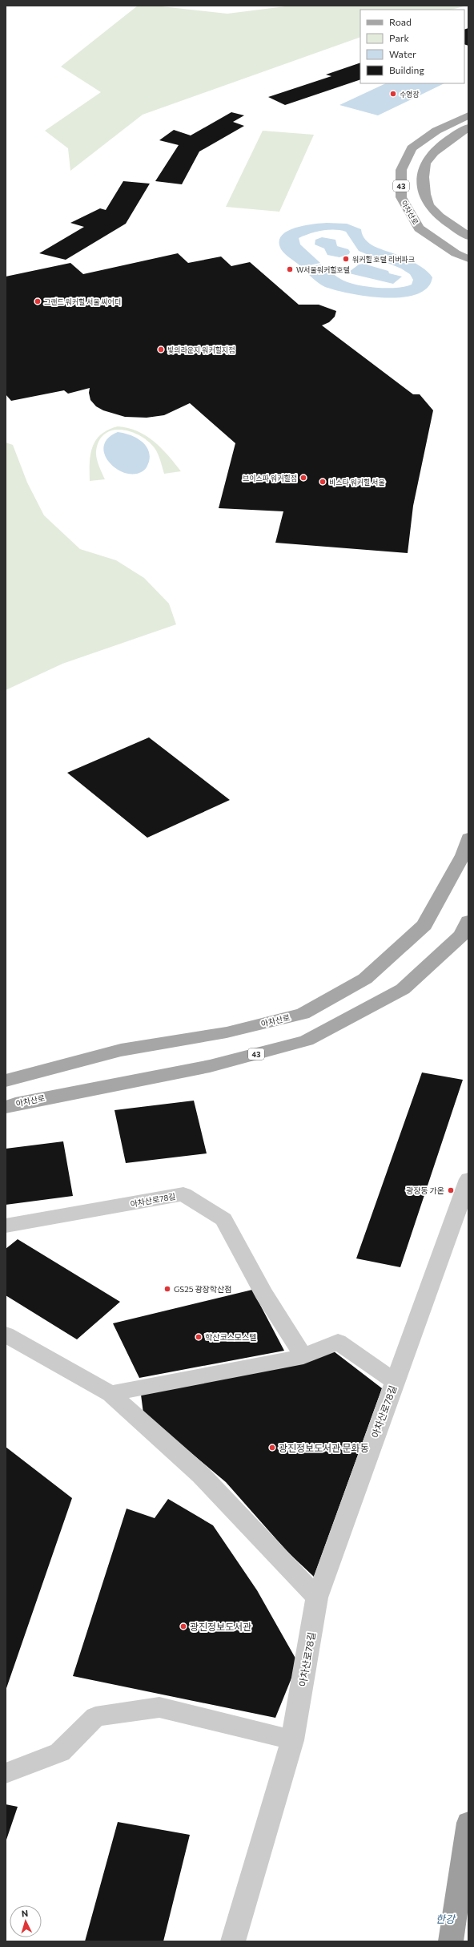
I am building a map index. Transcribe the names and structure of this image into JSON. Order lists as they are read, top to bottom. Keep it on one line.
{"streets":{"main road":["43","아차산로"],"street":["아차산로78길"]},"water":["한강"],"places":["수영장","워커힐 호텔 리버파크","W서울워커힐호텔","그랜드 워커힐 서울 씨어터","빛의라운지 워커힐지점","브이스파 워커힐점","비스타 워커힐 서울","광장동 가온","GS25 광장학산점","학산코스모스텔","광진정보도서관 문화동","광진정보도서관"],"legend":["Road","Park","Water","Building"],"north":"top"}
